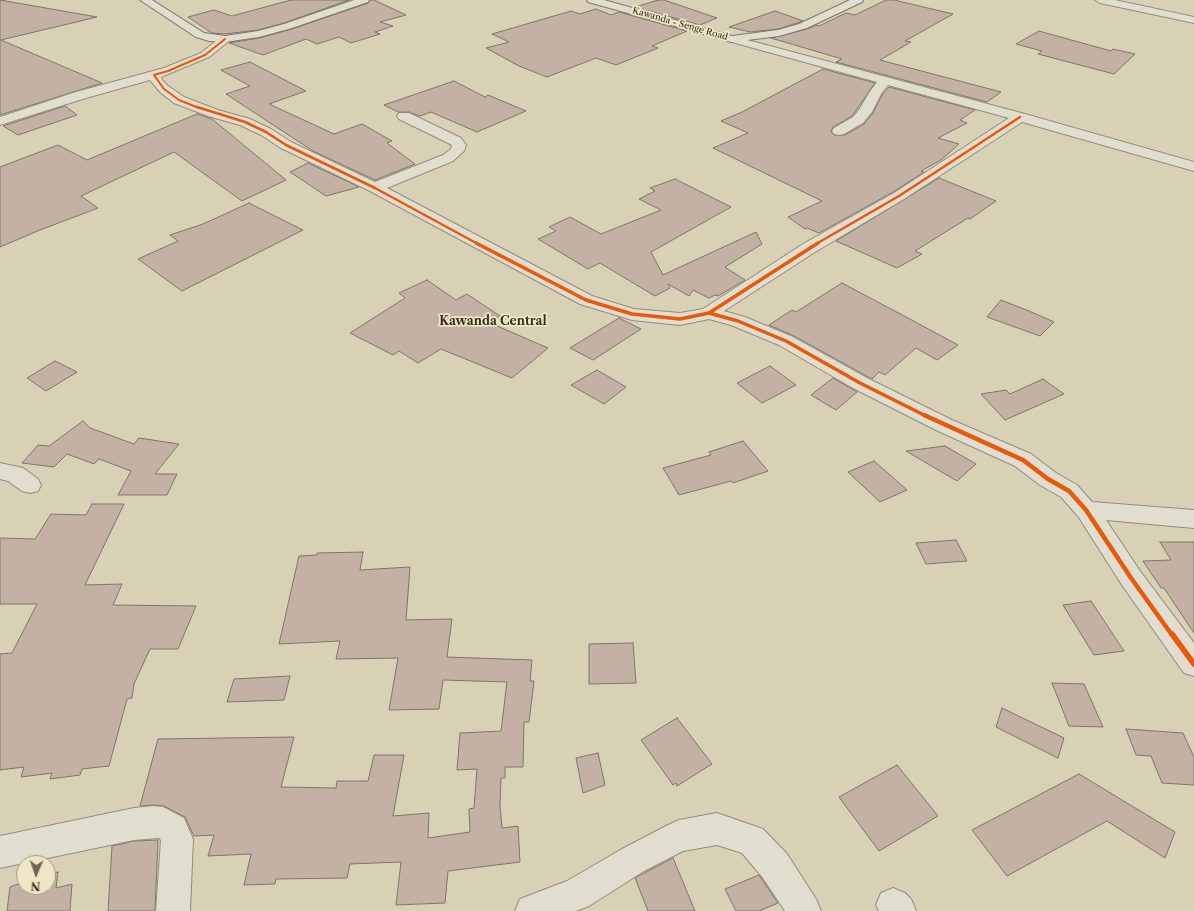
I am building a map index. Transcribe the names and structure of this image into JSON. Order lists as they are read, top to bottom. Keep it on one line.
{"streets":{"street":["Kawanda - Senge Road"]},"districts":["Kawanda Central"],"north":"bottom"}
